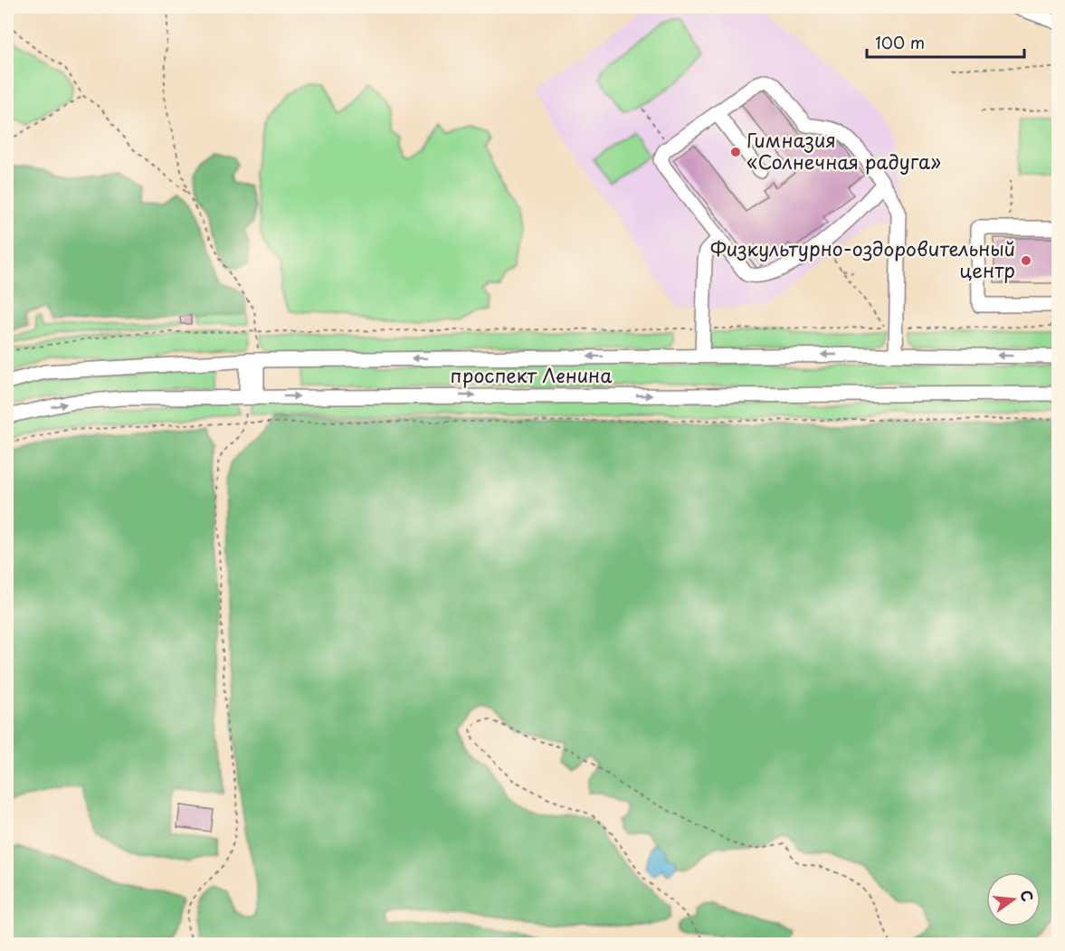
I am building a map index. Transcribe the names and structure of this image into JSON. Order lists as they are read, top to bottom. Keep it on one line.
{"streets":{"street":["проспект Ленина"]},"places":["Гимназия «Солнечная радуга»","Физкультурно-оздоровительный центр"],"scale_bar":"100 m","north":"right"}
